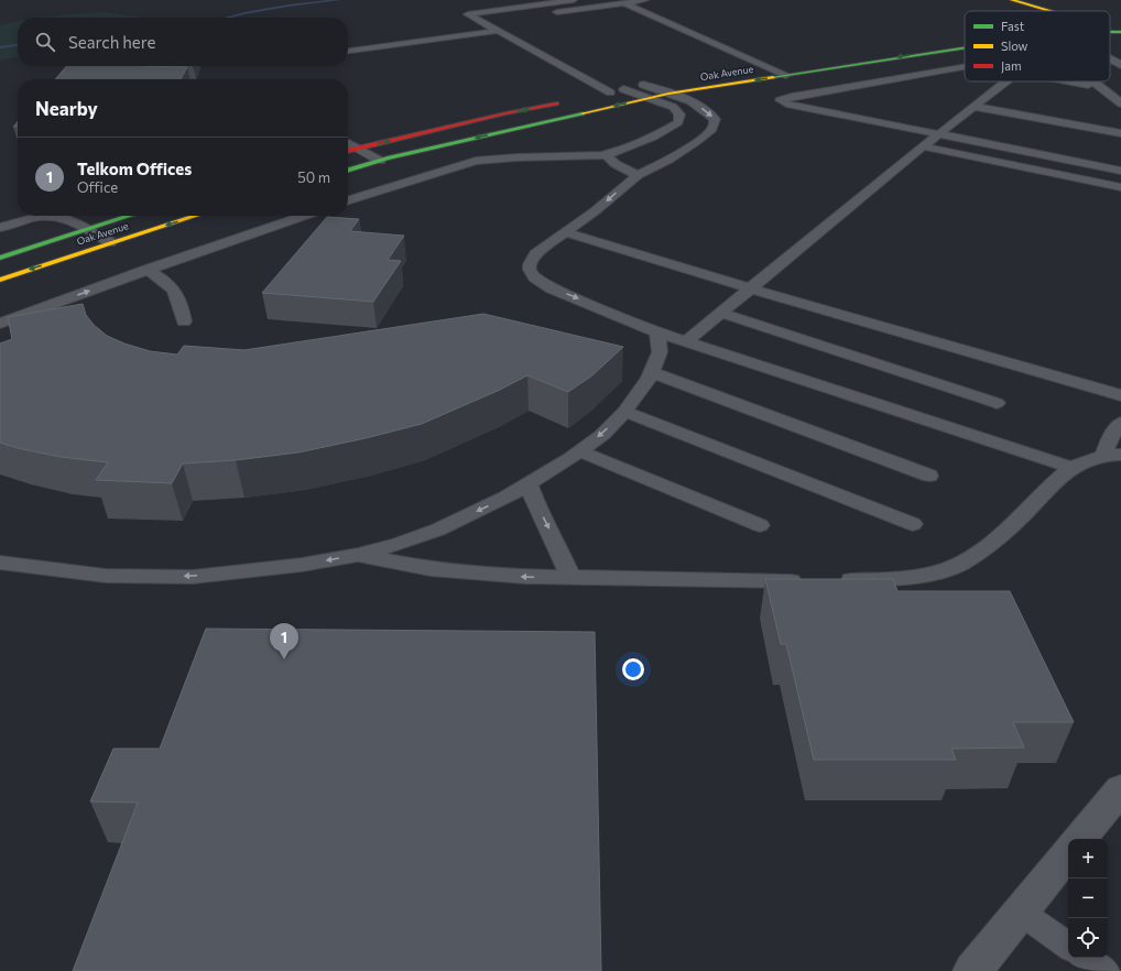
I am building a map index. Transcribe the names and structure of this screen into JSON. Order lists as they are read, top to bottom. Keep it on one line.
{"streets":{"street":["Oak Avenue"]},"legend":["Fast","Slow","Jam"],"page":{"search":"Search here","heading":"Nearby","list":[{"mark":"1","name":"Telkom Offices","note":"Office","value":"50 m"}],"pins":"1","map_buttons":["+","−"]}}
